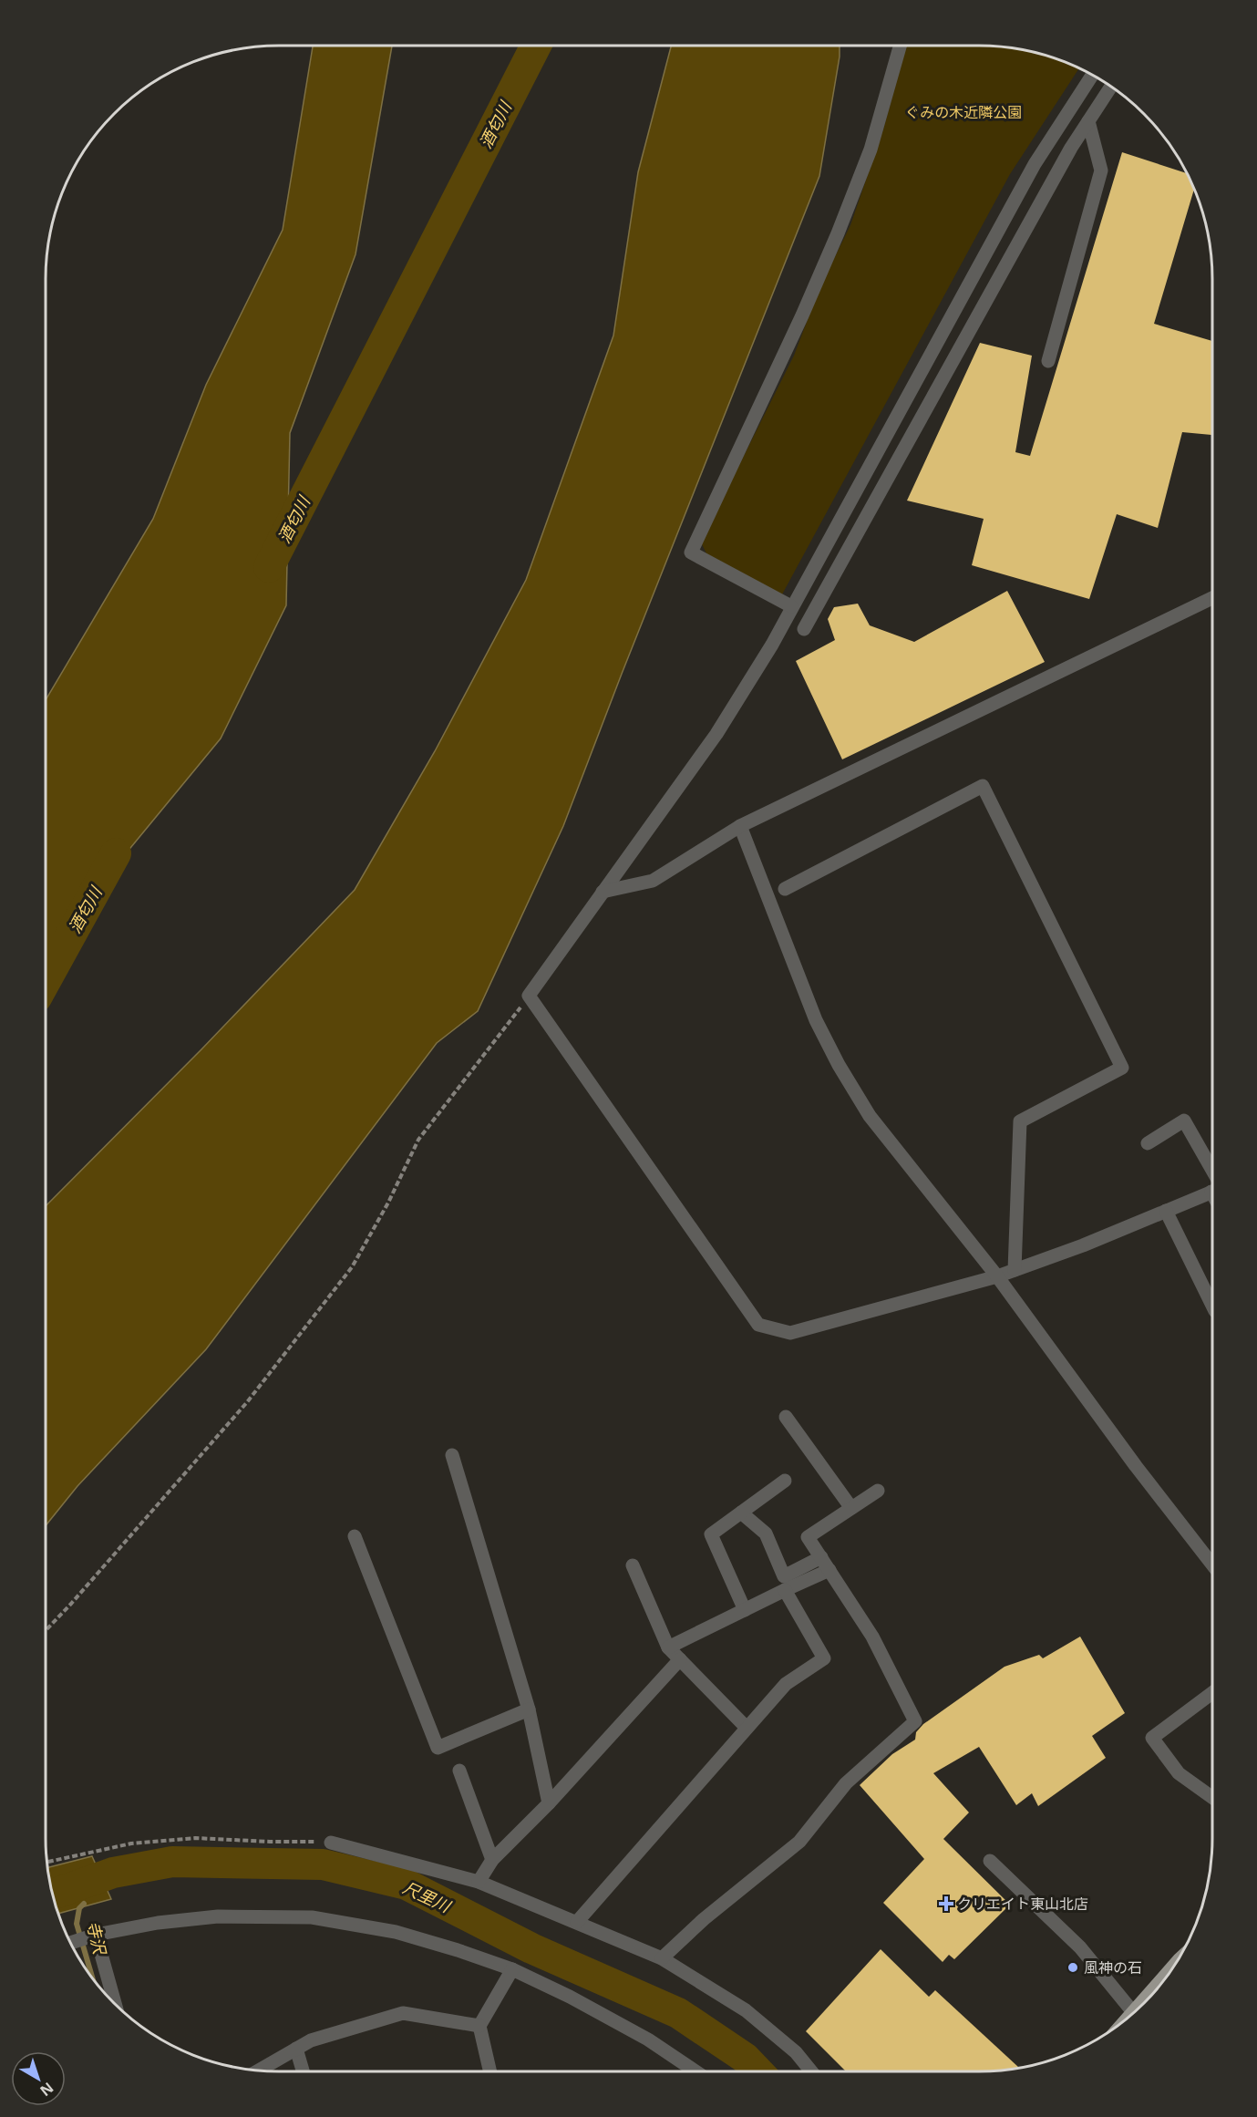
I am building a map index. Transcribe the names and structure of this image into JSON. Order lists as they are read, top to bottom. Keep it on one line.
{"water":["酒匂川","尺里川","寺沢"],"parks":["ぐみの木近隣公園"],"places":{"health":["クリエイト東山北店"],"other":["風神の石"]},"north":"bottom right"}
